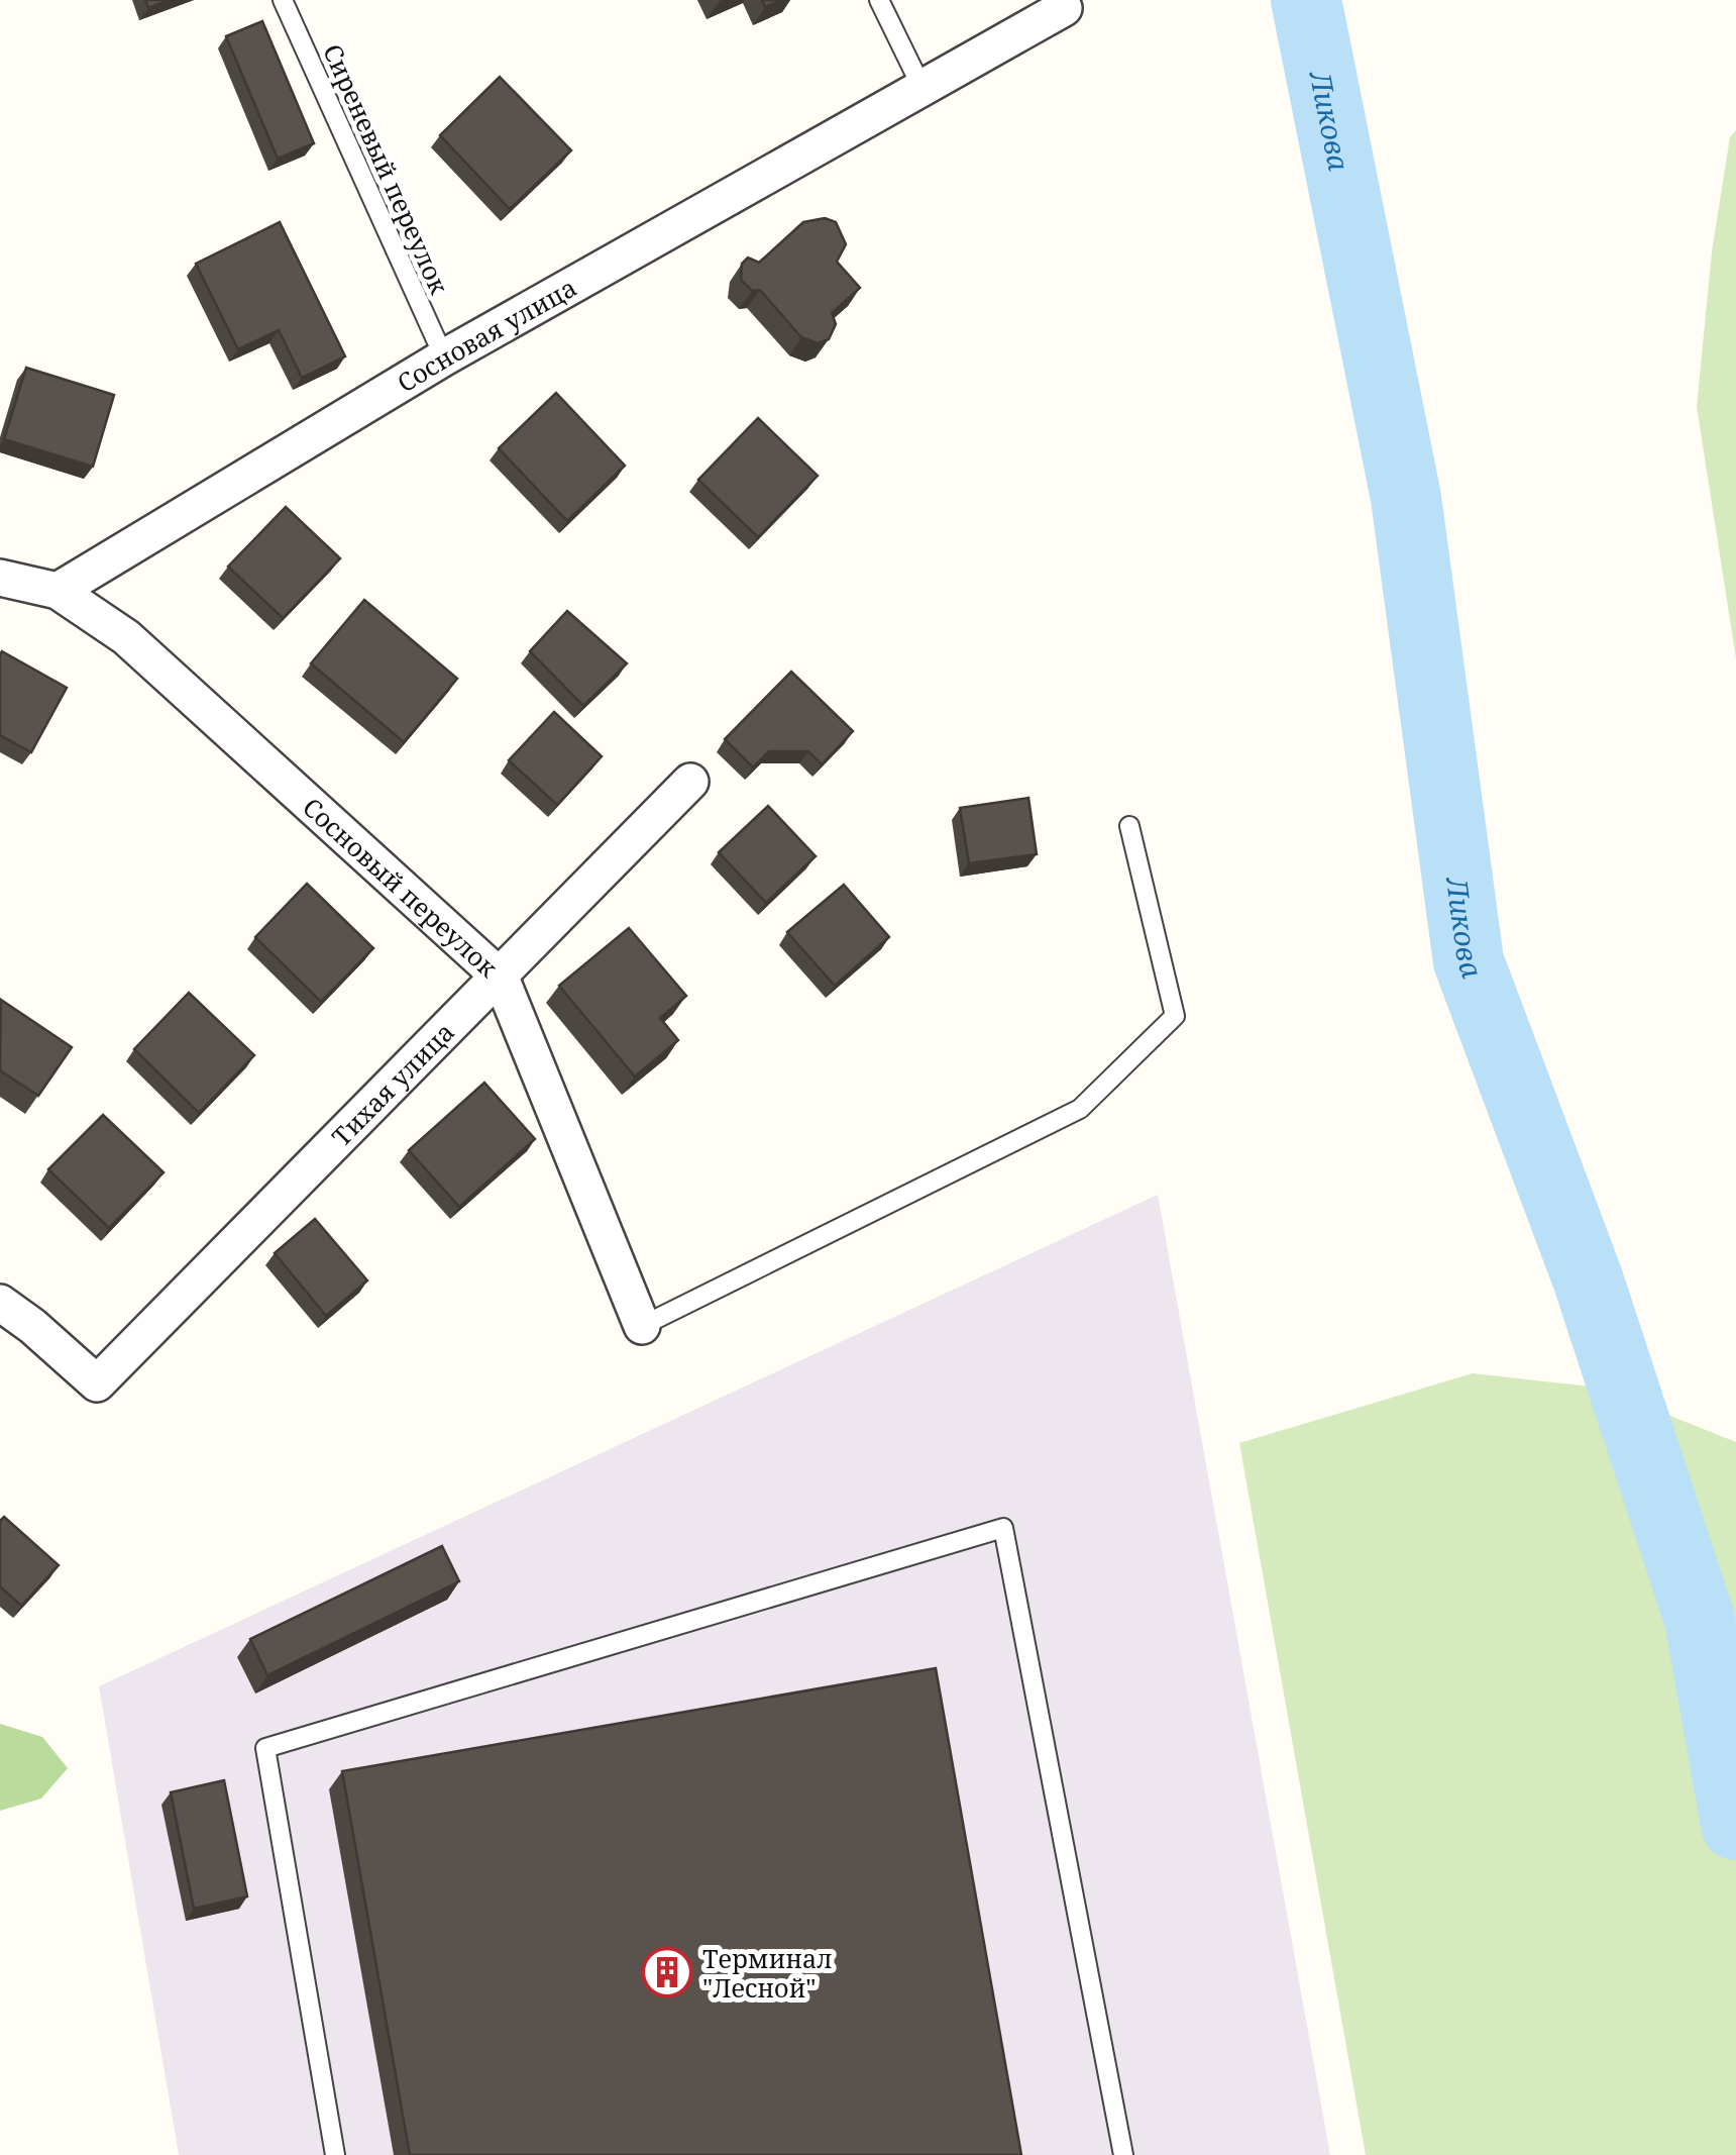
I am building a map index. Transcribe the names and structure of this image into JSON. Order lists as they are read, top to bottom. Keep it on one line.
{"streets":{"street":["Сосновая улица","Сосновый переулок","Тихая улица"],"lane":["Сиреневый переулок"]},"crossings":[["Сиреневый переулок","Сосновая улица"],["Сосновая улица","Сосновый переулок"],["Сосновый переулок","Тихая улица"]],"water":["Ликова"],"places":{"building":["Терминал \"Лесной\""]}}
